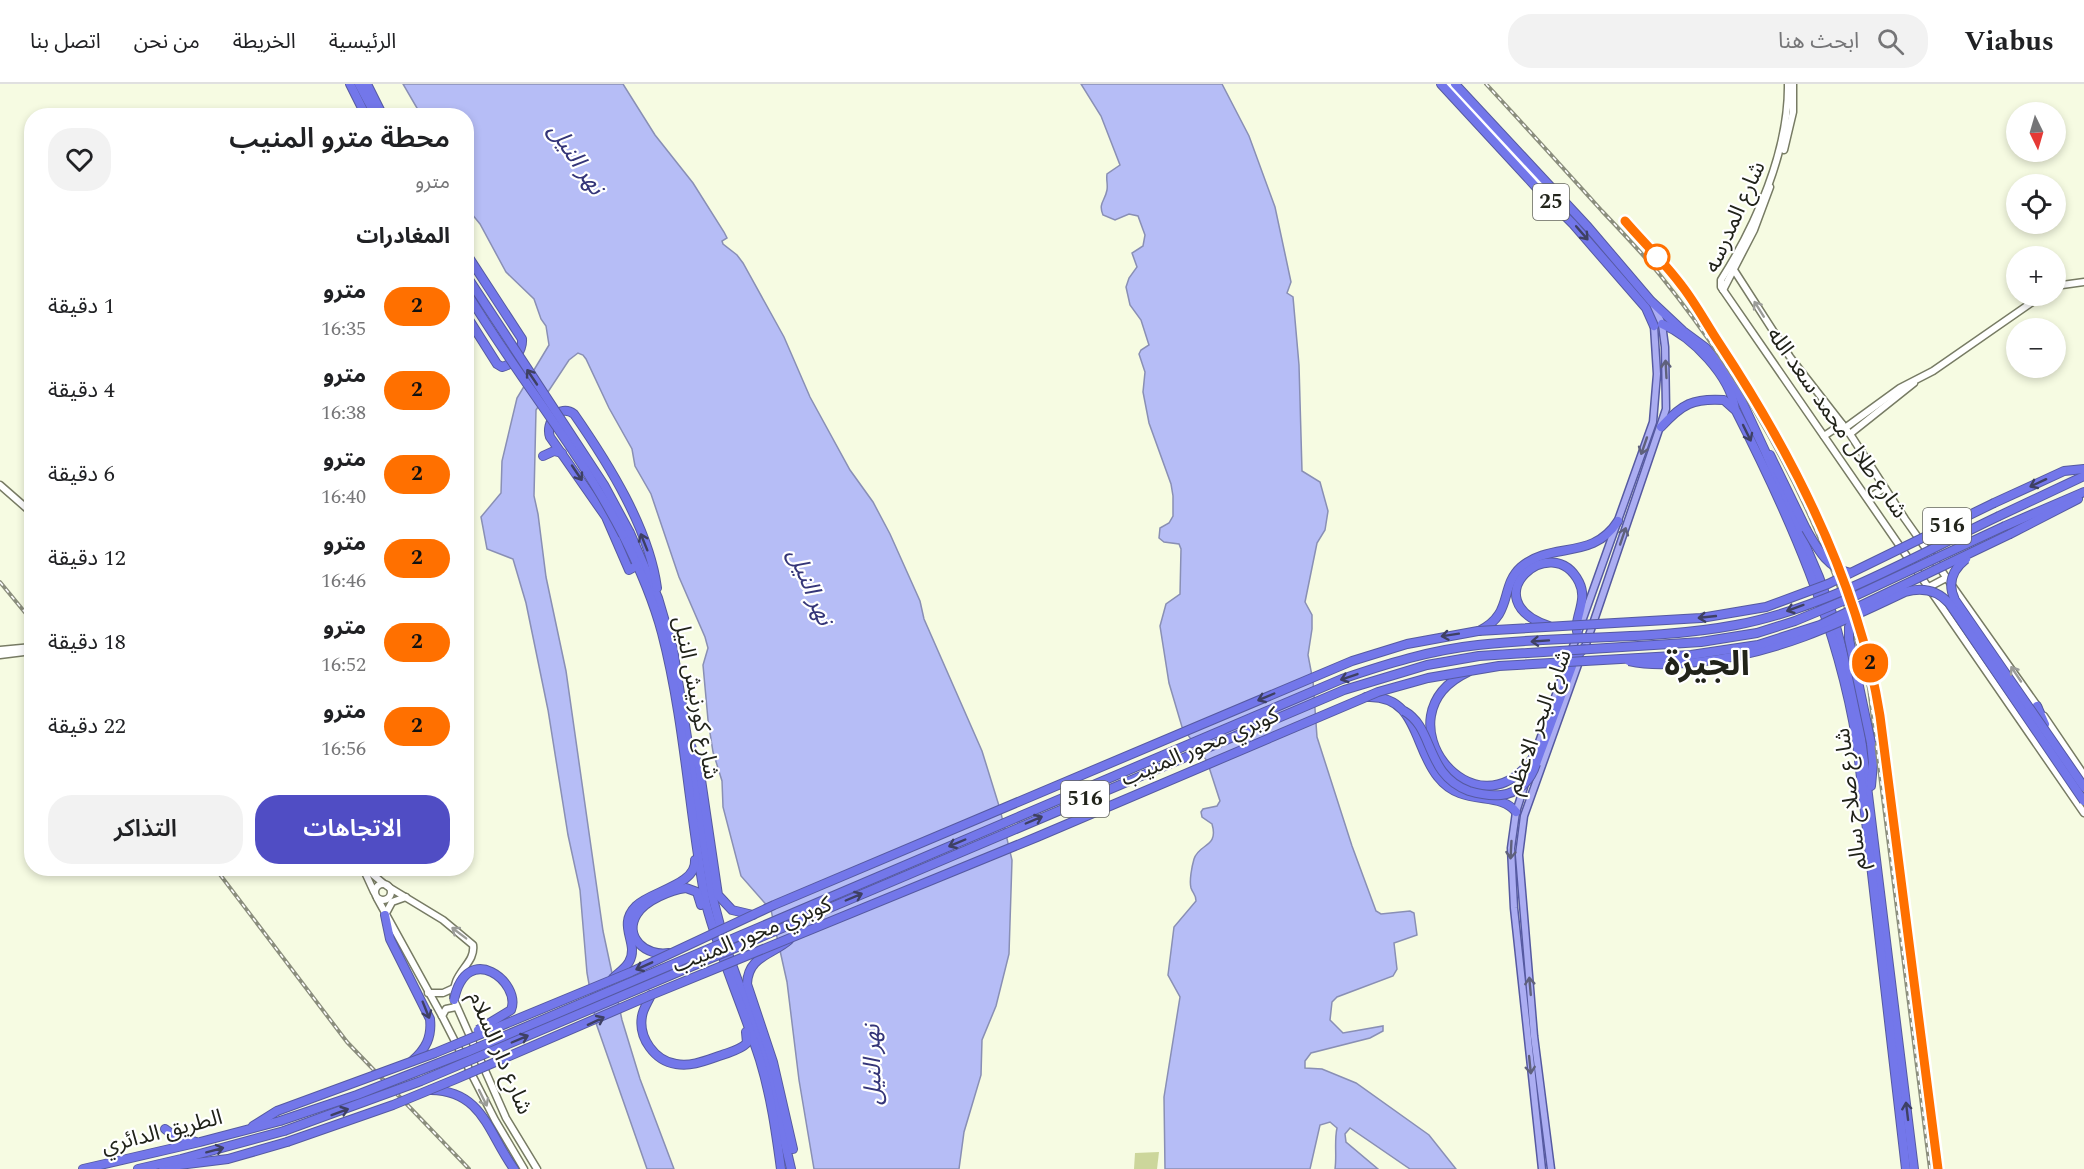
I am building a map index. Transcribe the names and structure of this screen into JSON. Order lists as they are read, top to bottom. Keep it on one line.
{"streets":{"highway":["25","516","شارع كورنيش النيل","كوبري محور المنيب","شارع صلاح سالم","الطريق الدائري"],"main road":["شارع المدرسه","شارع طلال محمد سعد الله","شارع البحر الاعظم","شارع دار السلام"]},"crossings":[["25","شارع البحر الاعظم"],["25","شارع صلاح سالم"],["شارع المدرسه","شارع طلال محمد سعد الله"],["516","كوبري محور المنيب"],["شارع البحر الاعظم","شارع صلاح سالم"],["كوبري محور المنيب","الطريق الدائري"]],"districts":["الجيزة"],"water":["نهر النيل"],"lines":["metro line 2"],"north":"bottom","page":{"header":"Viabus","search":"ابحث هنا","nav":["الرئيسية","الخريطة","من نحن","اتصل بنا"],"on_map":"2","map_buttons":["+","−"],"heading":[["محطة مترو المنيب","مترو"],"المغادرات"],"list":[{"mark":"2","name":"مترو","note":"16:35","value":"1 دقيقة"},{"mark":"2","name":"مترو","note":"16:38","value":"4 دقيقة"},{"mark":"2","name":"مترو","note":"16:40","value":"6 دقيقة"},{"mark":"2","name":"مترو","note":"16:46","value":"12 دقيقة"},{"mark":"2","name":"مترو","note":"16:52","value":"18 دقيقة"},{"mark":"2","name":"مترو","note":"16:56","value":"22 دقيقة"}],"buttons":["الاتجاهات","التذاكر"]}}
